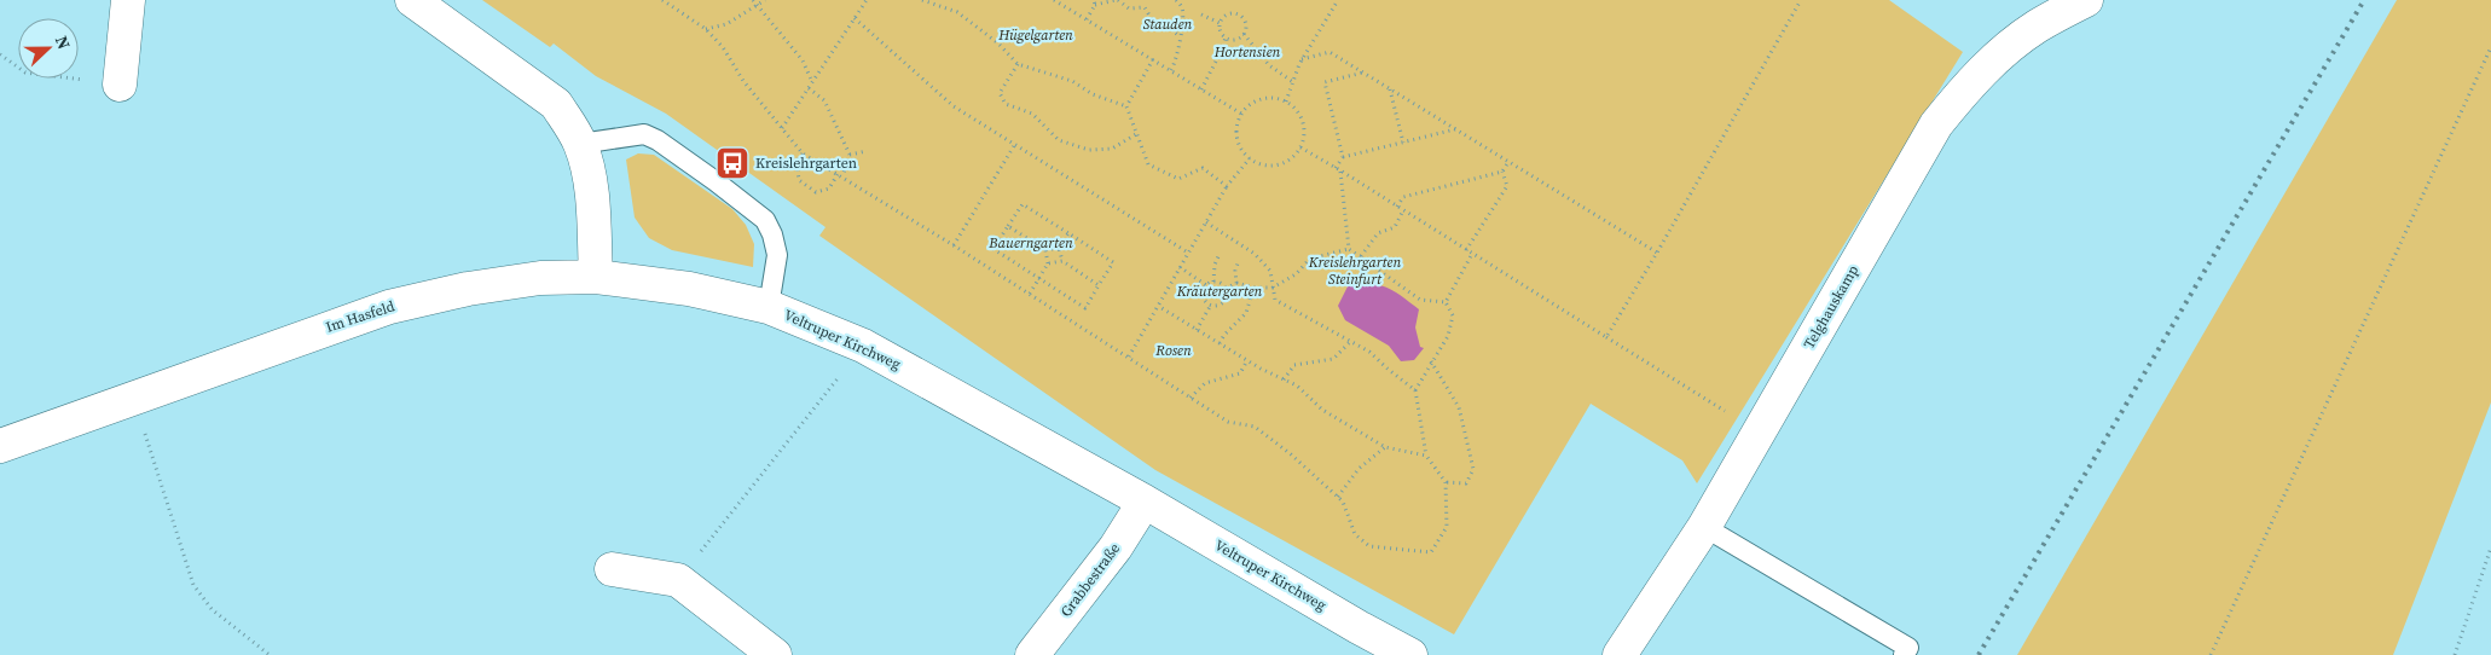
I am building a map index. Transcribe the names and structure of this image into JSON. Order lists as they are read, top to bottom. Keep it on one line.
{"streets":{"street":["Telghauskamp","Im Hasfeld","Veltruper Kirchweg","Grabbestraße"]},"crossings":[["Im Hasfeld","Veltruper Kirchweg"],["Veltruper Kirchweg","Grabbestraße"]],"parks":["Stauden","Hügelgarten","Hortensien","Bauerngarten","Kreislehrgarten Steinfurt","Kräutergarten","Rosen"],"places":{"bus stop":["Kreislehrgarten"]},"north":"right"}
